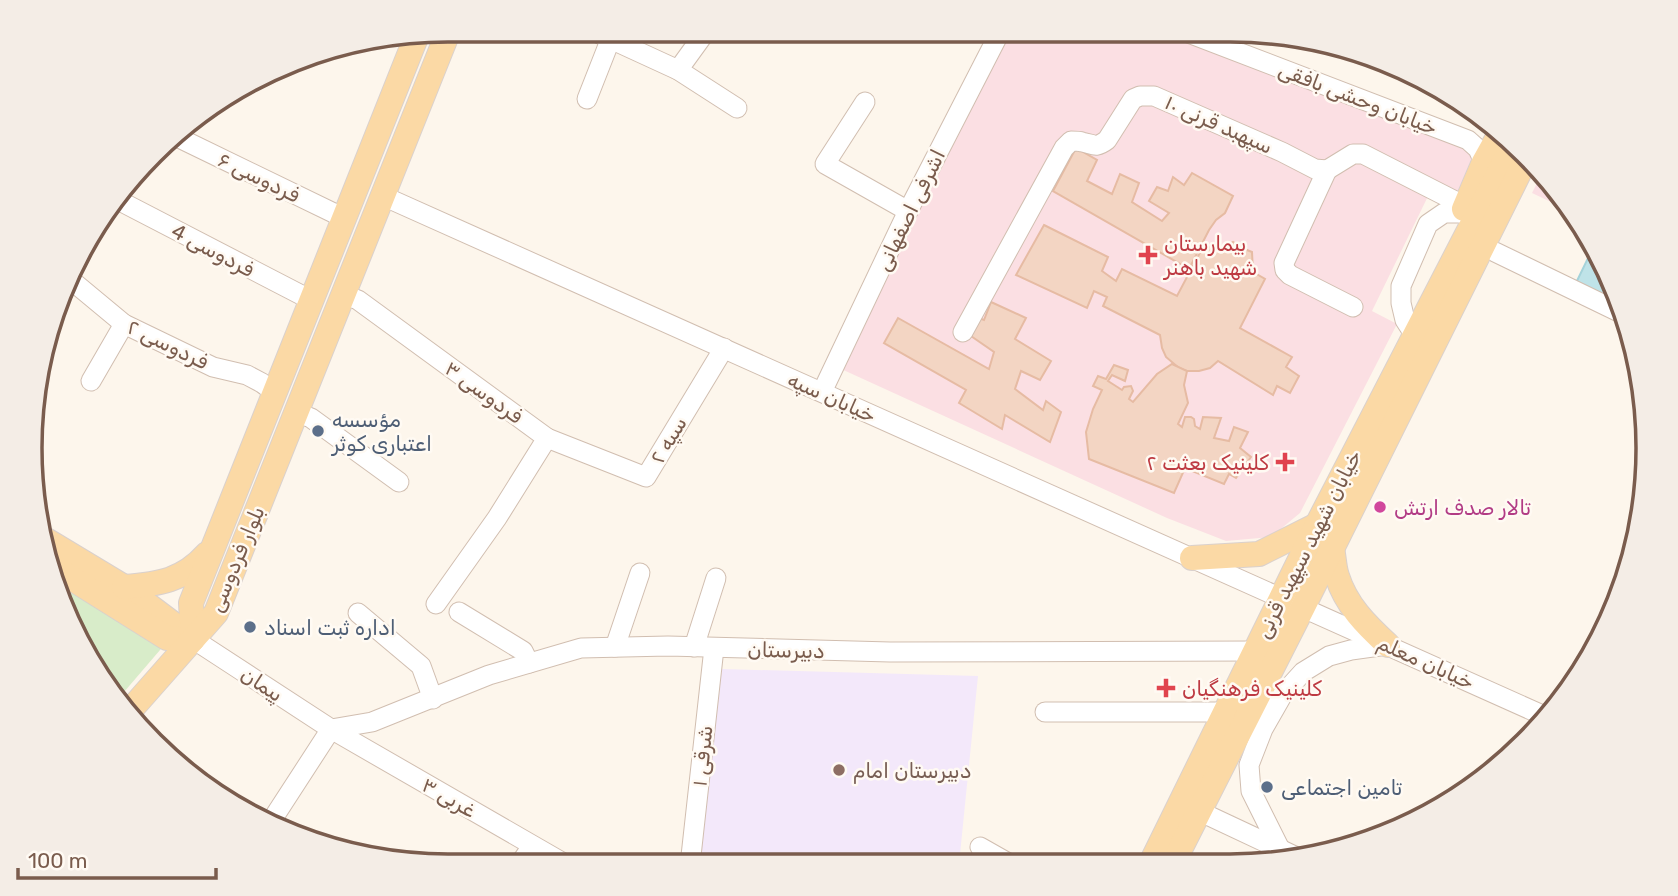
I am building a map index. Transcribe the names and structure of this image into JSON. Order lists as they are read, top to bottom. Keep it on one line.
{"streets":{"main road":["خیابان شهید سپهبد قرنی","بلوار فردوسی"],"street":["خیابان وحشی بافقی","سپهبد قرنی ۱۰","فردوسی ۶","اشرفی اصفهانی","فردوسی 4","فردوسی ۲","فردوسی ۳","خیابان سپه","سپه ۲","دبیرستان","خیابان معلم","پیمان","شرقی ۱","۳ غربی"]},"crossings":[["فردوسی ۶","بلوار فردوسی"],["اشرفی اصفهانی","خیابان سپه"],["فردوسی 4","بلوار فردوسی"],["فردوسی ۲","بلوار فردوسی"],["فردوسی ۳","سپه ۲"],["فردوسی ۳","بلوار فردوسی"],["خیابان سپه","سپه ۲"],["خیابان سپه","خیابان شهید سپهبد قرنی"],["خیابان سپه","بلوار فردوسی"],["خیابان سپه","خیابان معلم"],["خیابان شهید سپهبد قرنی","دبیرستان"],["خیابان شهید سپهبد قرنی","خیابان معلم"],["بلوار فردوسی","پیمان"],["دبیرستان","پیمان"],["دبیرستان","شرقی ۱"],["دبیرستان","۳ غربی"],["پیمان","۳ غربی"]],"places":{"health":["بیمارستان شهید باهنر","کلینیک بعثت ۲","کلینیک فرهنگیان"],"other":["مؤسسه اعتباری کوثر","تالار صدف ارتش","اداره ثبت اسناد","دبیرستان امام","تامین اجتماعی"]},"scale_bar":"100 m"}
